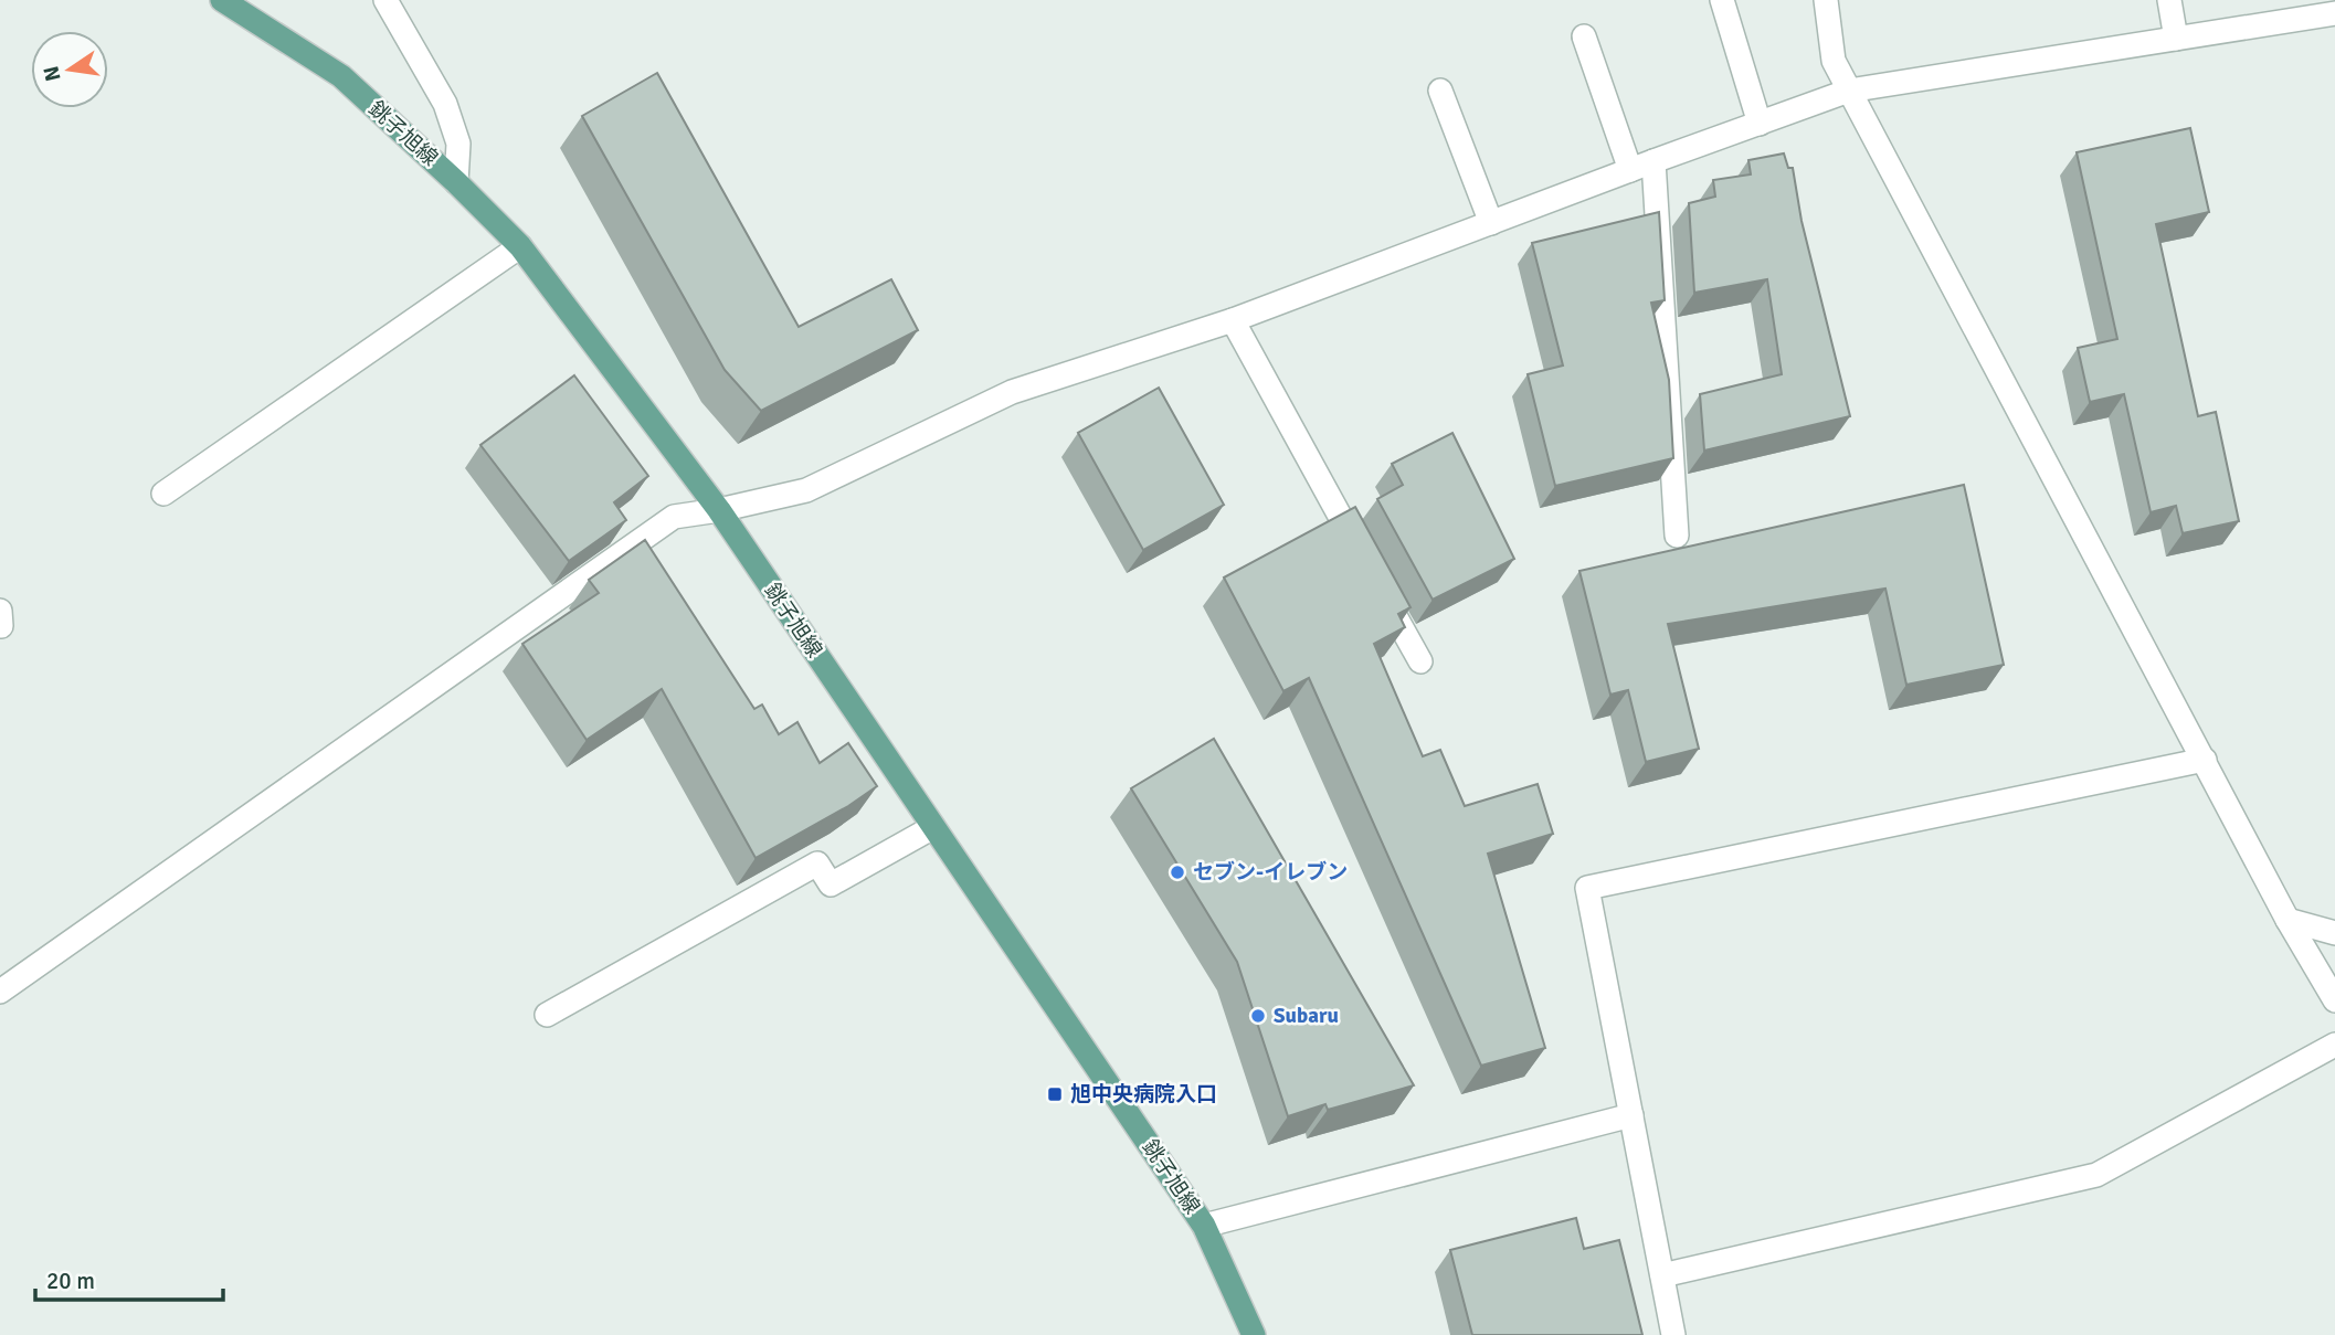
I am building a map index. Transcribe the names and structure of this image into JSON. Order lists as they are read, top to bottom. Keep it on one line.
{"streets":{"main road":["銚子旭線"]},"places":{"other":["セブン-イレブン","Subaru"],"transit":["旭中央病院入口"]},"scale_bar":"20 m","north":"left"}
